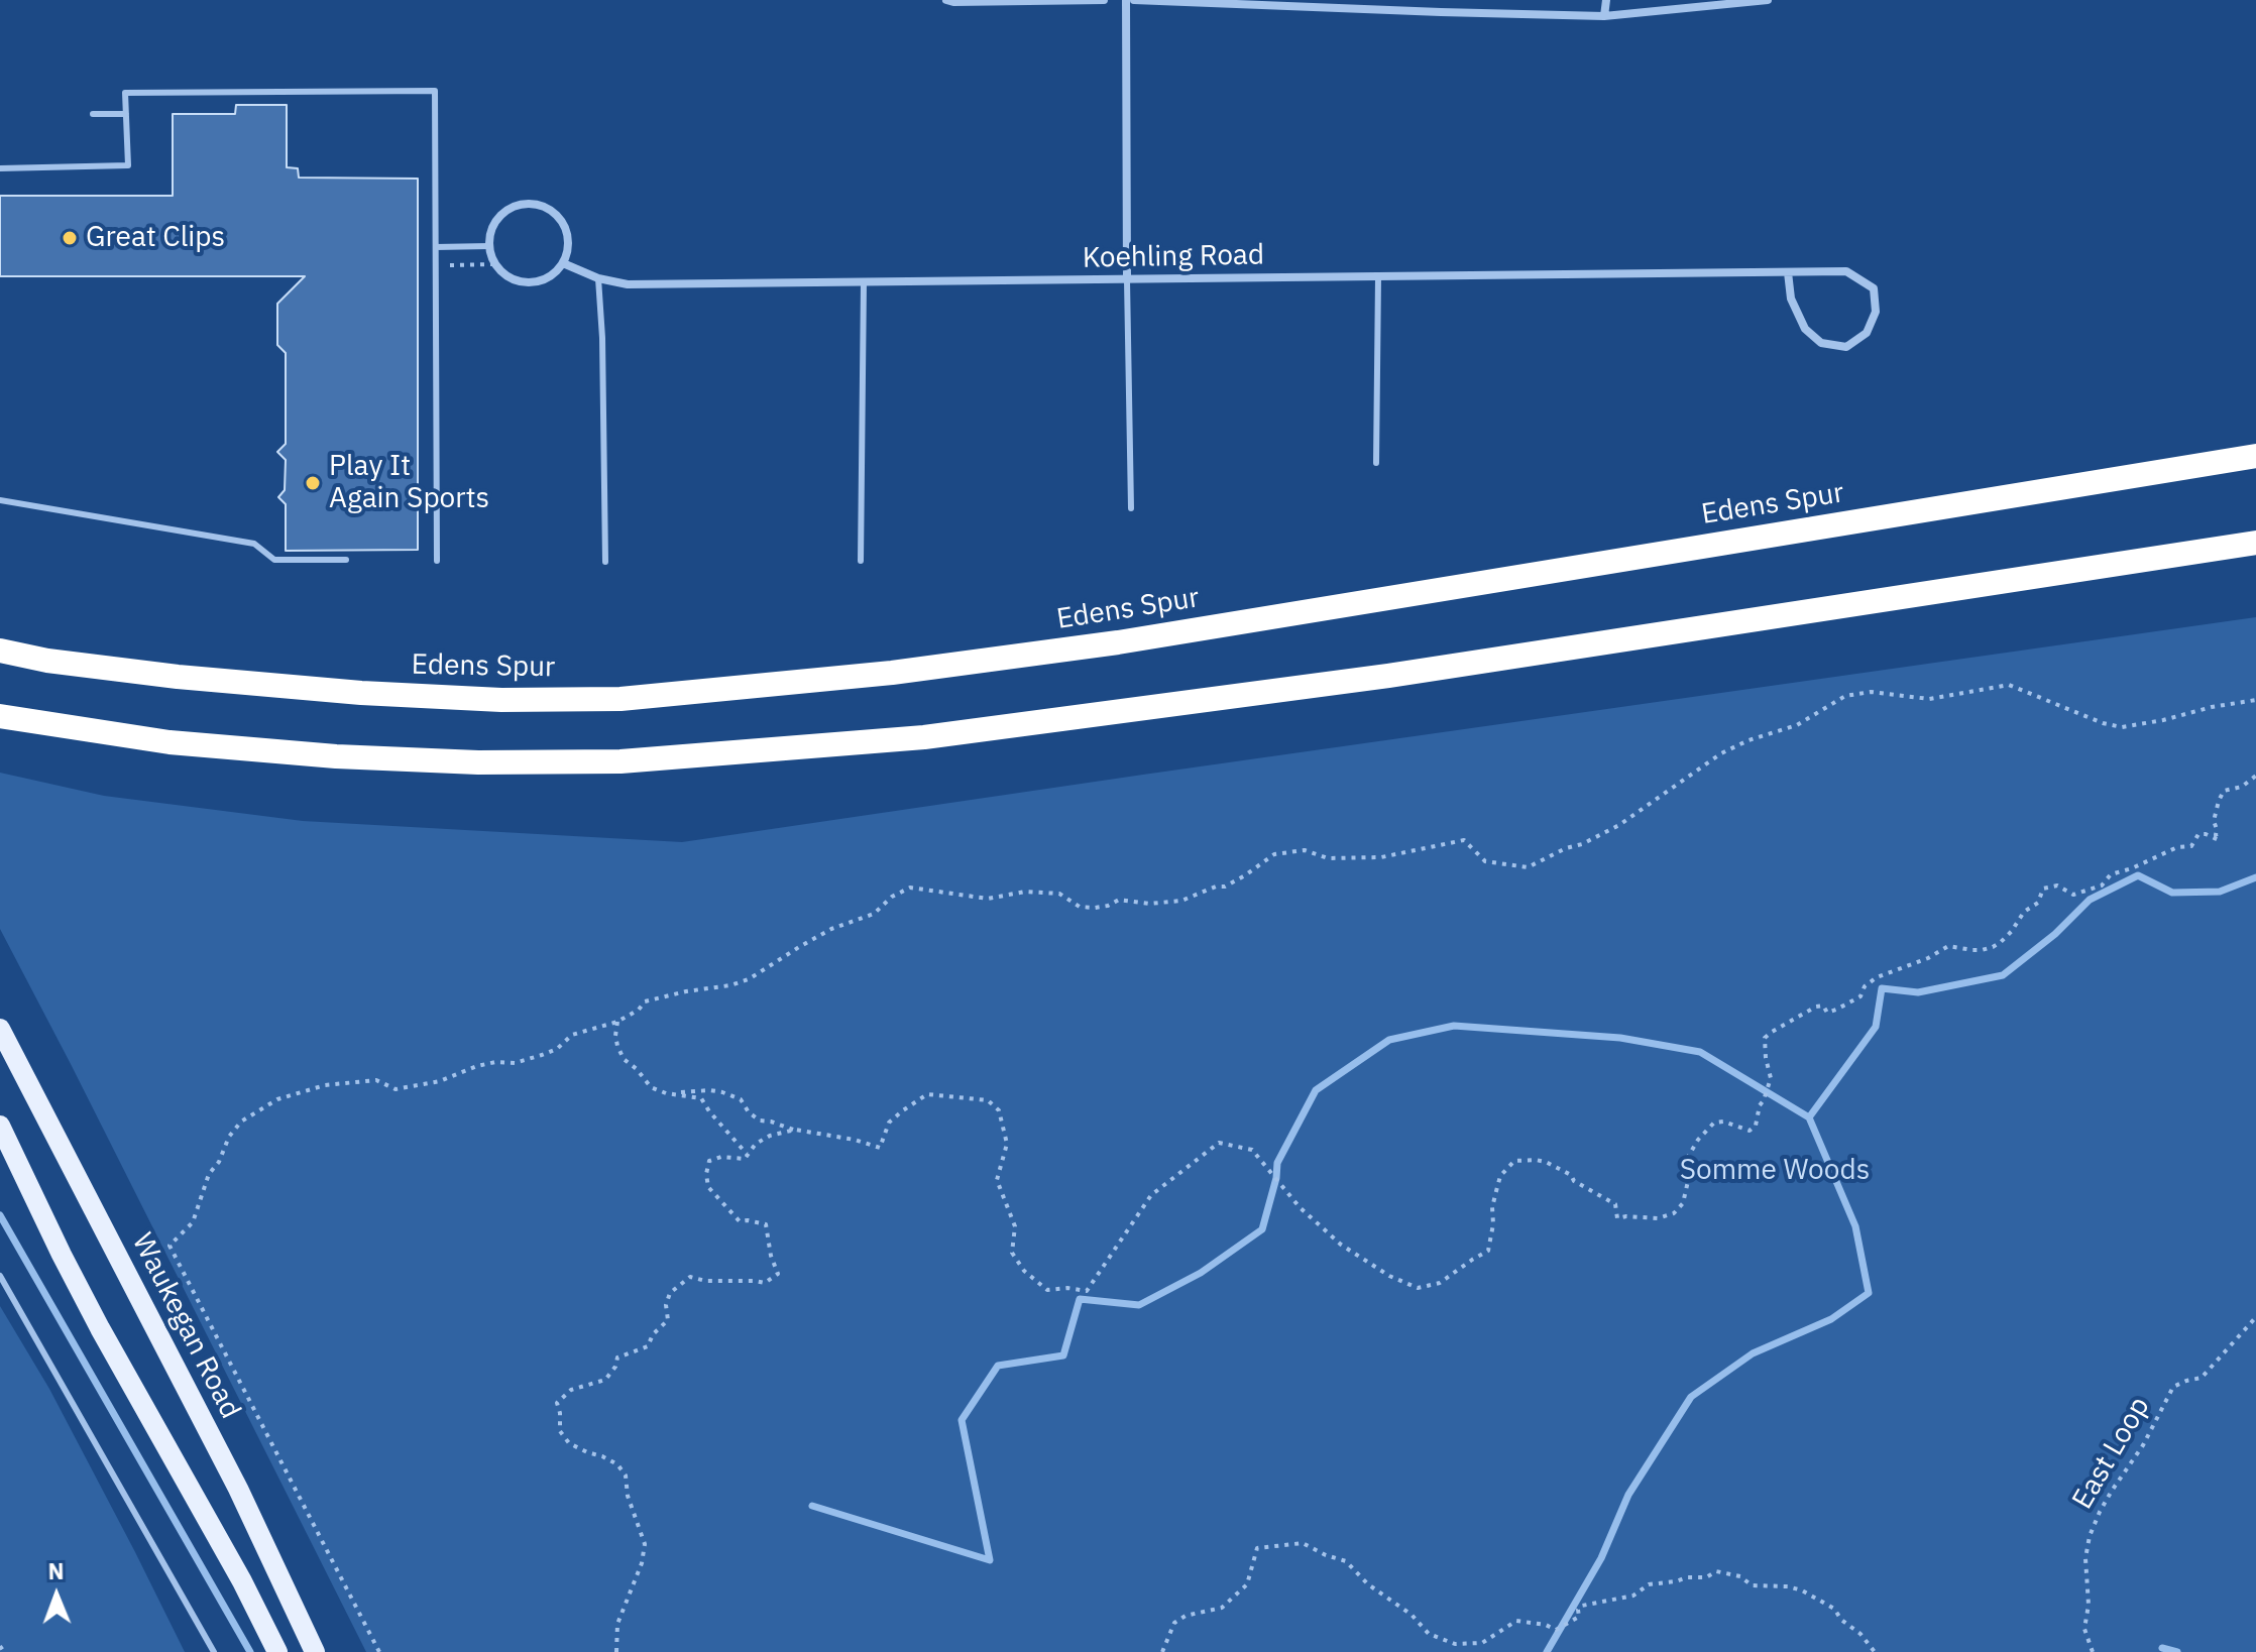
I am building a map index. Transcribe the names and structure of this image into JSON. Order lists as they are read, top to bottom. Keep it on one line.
{"streets":{"highway":["Edens Spur"],"main road":["Waukegan Road"],"street":["Koehling Road"],"path":["East Loop"]},"parks":["Somme Woods"],"places":["Great Clips","Play It Again Sports"],"north":"top"}
